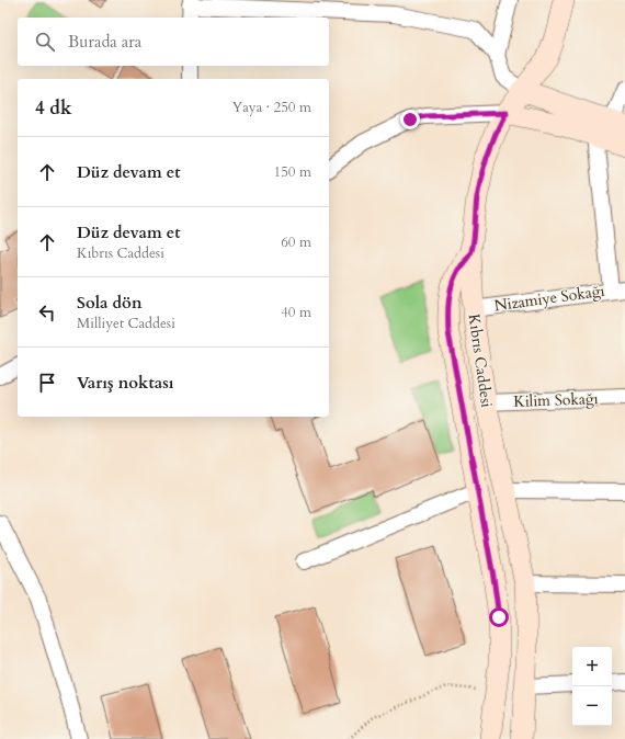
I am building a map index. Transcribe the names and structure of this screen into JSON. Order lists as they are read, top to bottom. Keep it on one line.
{"streets":{"main road":["Kıbrıs Caddesi"],"street":["Nizamiye Sokağı","Kilim Sokağı"]},"crossings":[["Nizamiye Sokağı","Kıbrıs Caddesi"],["Kıbrıs Caddesi","Kilim Sokağı"]],"page":{"search":"Burada ara","heading":["4 dk","Yaya · 250 m"],"list":[["Düz devam et","150 m"],["Düz devam et","Kıbrıs Caddesi","60 m"],["Sola dön","Milliyet Caddesi","40 m"],"Varış noktası"],"map_buttons":["+","−"]}}
